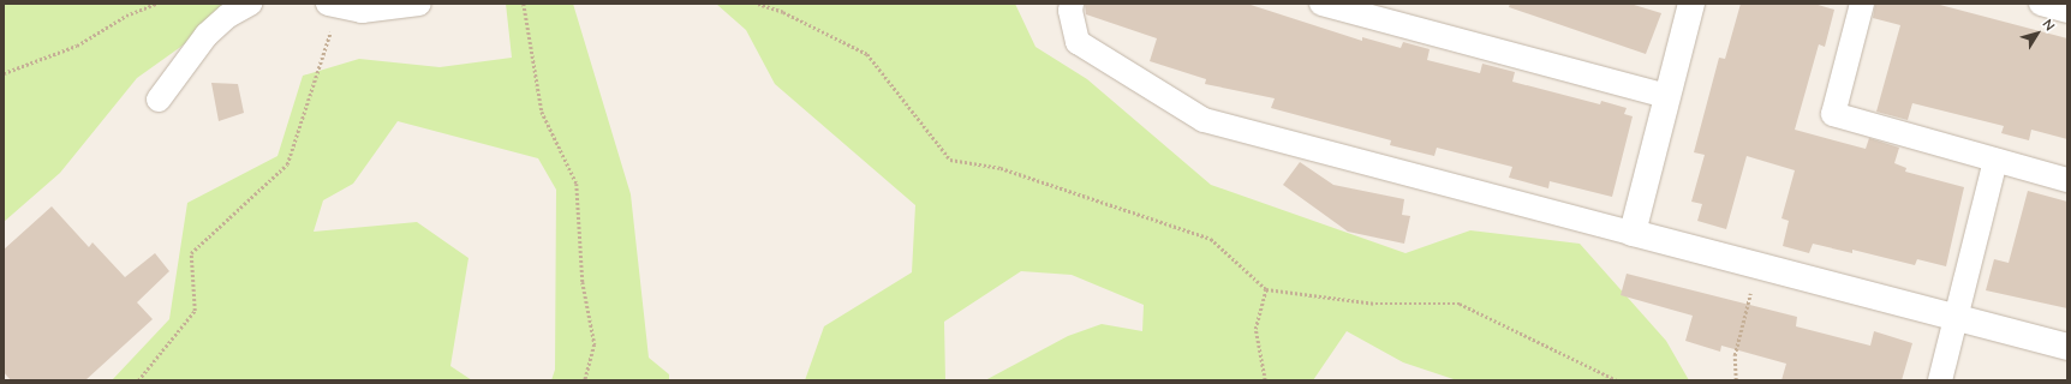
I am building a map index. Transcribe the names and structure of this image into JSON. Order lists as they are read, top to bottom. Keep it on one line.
{"north":"top right"}
